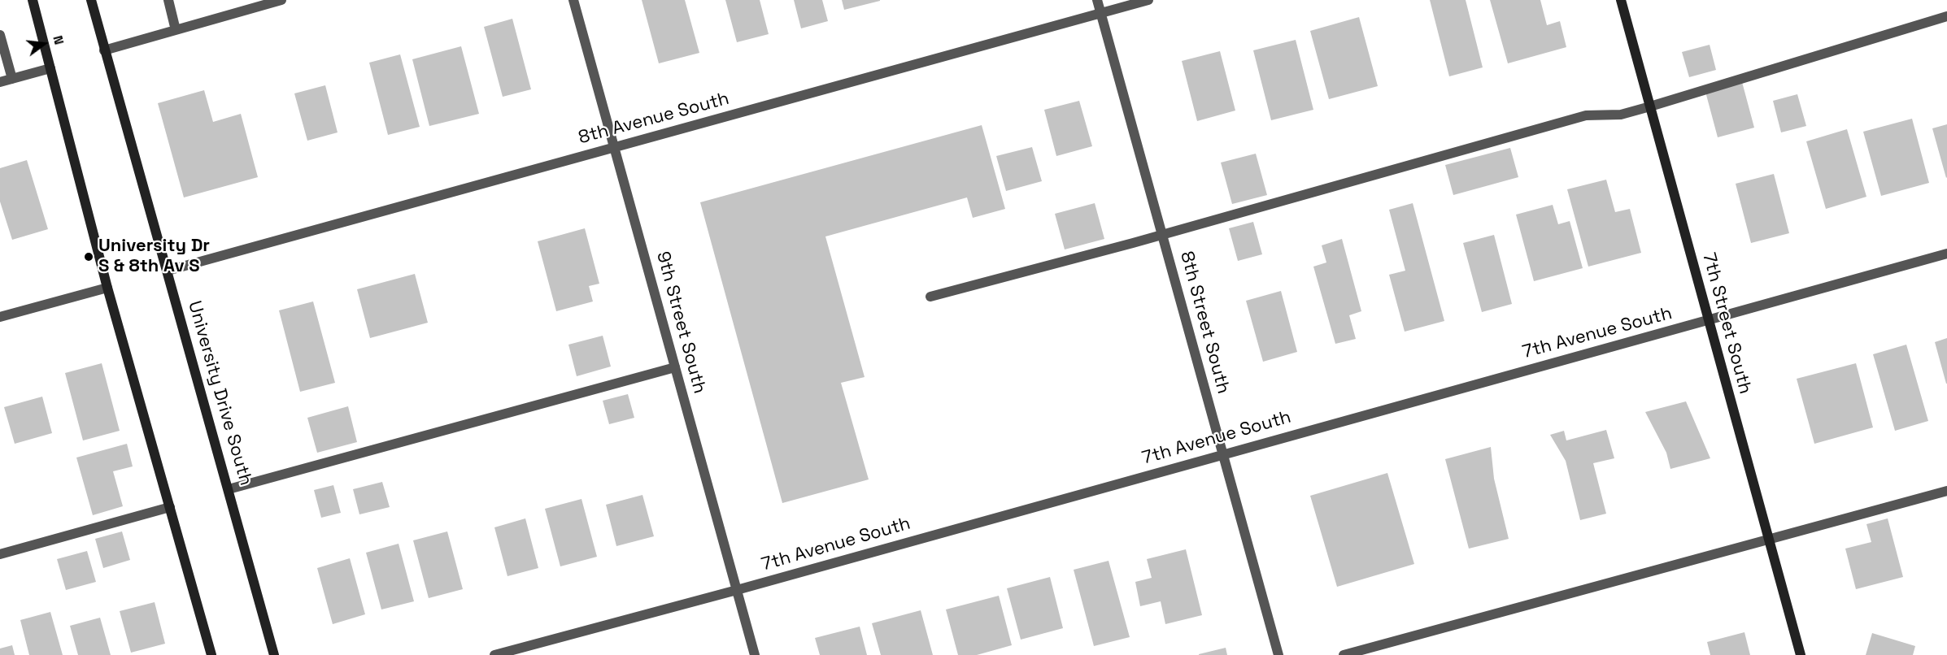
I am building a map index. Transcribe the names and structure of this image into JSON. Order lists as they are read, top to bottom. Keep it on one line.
{"streets":{"main road":["7th Street South","University Drive South"],"street":["8th Avenue South","9th Street South","8th Street South","7th Avenue South"]},"crossings":[["8th Avenue South","9th Street South"],["8th Avenue South","8th Street South"],["8th Avenue South","University Drive South"],["9th Street South","7th Avenue South"],["8th Street South","7th Avenue South"],["7th Street South","7th Avenue South"]],"places":["University Dr S & 8th Av S"],"north":"right"}
